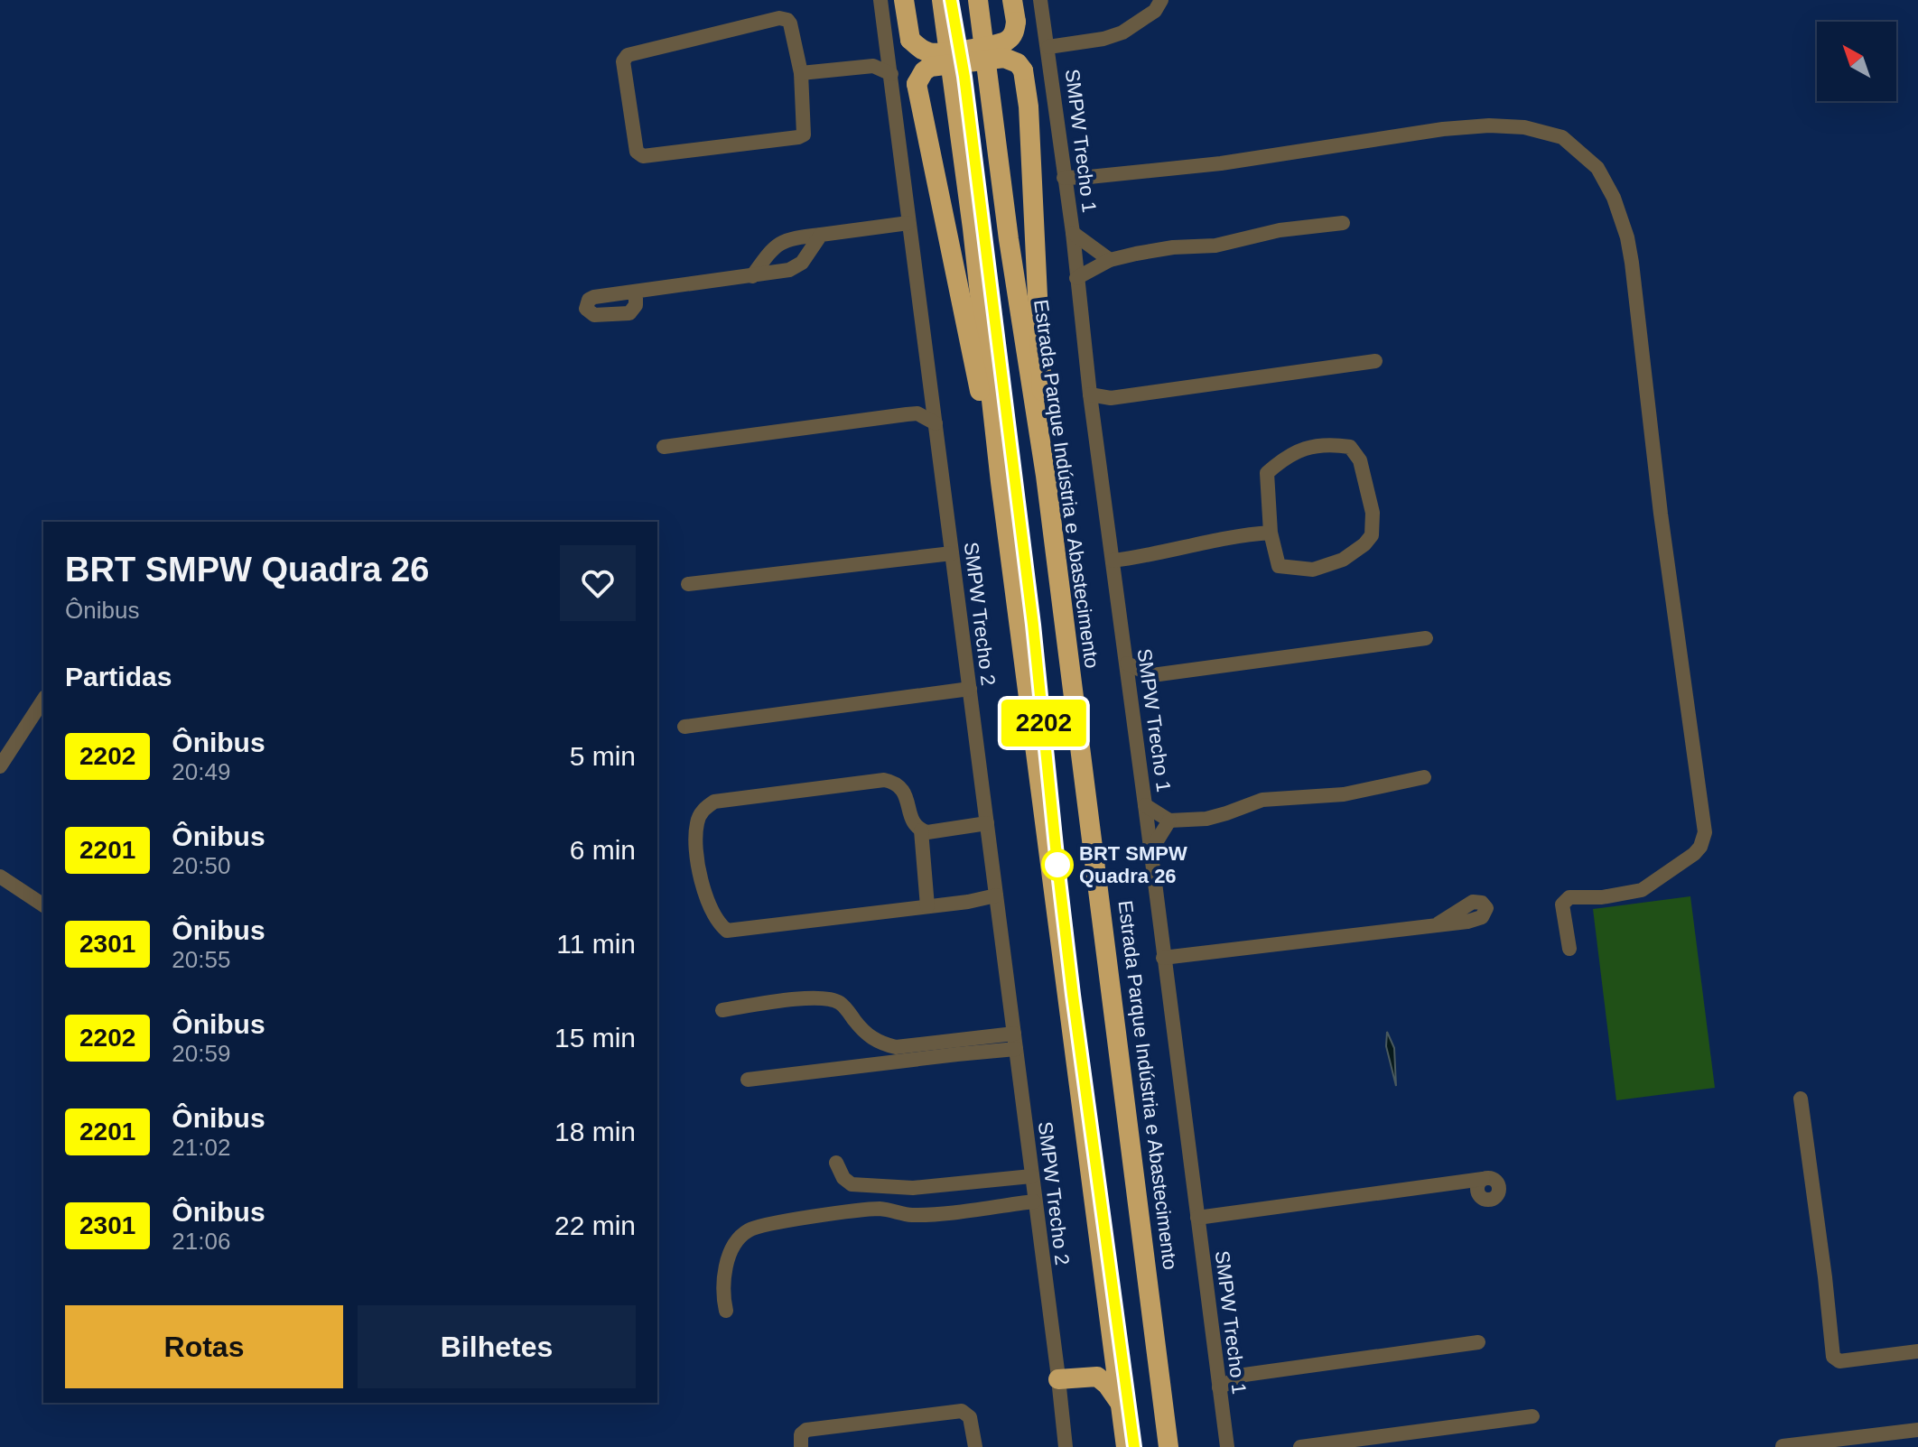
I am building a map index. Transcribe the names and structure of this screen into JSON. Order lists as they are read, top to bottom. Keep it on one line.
{"streets":{"highway":["Estrada Parque Indústria e Abastecimento"],"street":["SMPW Trecho 1","SMPW Trecho 2"]},"places":["BRT SMPW Quadra 26"],"lines":["bus line 2202"],"north":"top left","page":{"on_map":"2202","heading":[["BRT SMPW Quadra 26","Ônibus"],"Partidas"],"list":[{"mark":"2202","name":"Ônibus","note":"20:49","value":"5 min"},{"mark":"2201","name":"Ônibus","note":"20:50","value":"6 min"},{"mark":"2301","name":"Ônibus","note":"20:55","value":"11 min"},{"mark":"2202","name":"Ônibus","note":"20:59","value":"15 min"},{"mark":"2201","name":"Ônibus","note":"21:02","value":"18 min"},{"mark":"2301","name":"Ônibus","note":"21:06","value":"22 min"}],"buttons":["Rotas","Bilhetes"]}}
